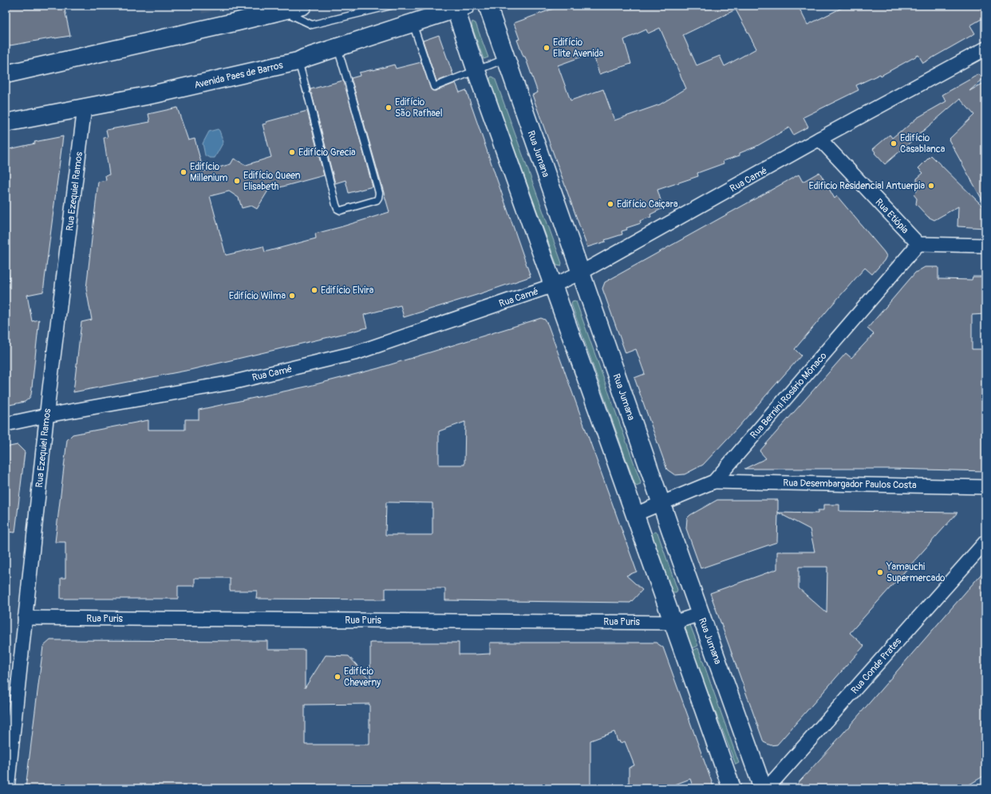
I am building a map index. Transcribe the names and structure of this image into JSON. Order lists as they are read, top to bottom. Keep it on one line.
{"streets":{"main road":["Avenida Paes de Barros","Rua Jumana"],"street":["Rua Camé","Rua Ezequiel Ramos","Rua Etiópia","Rua Bernini Rosário Mônaco","Rua Desembargador Paulos Costa","Rua Puris","Rua Conde Prates"]},"crossings":[["Avenida Paes de Barros","Rua Ezequiel Ramos"],["Rua Jumana","Rua Camé"],["Rua Jumana","Rua Bernini Rosário Mônaco"],["Rua Jumana","Rua Puris"],["Rua Camé","Rua Ezequiel Ramos"],["Rua Camé","Rua Etiópia"],["Rua Ezequiel Ramos","Rua Puris"],["Rua Etiópia","Rua Bernini Rosário Mônaco"],["Rua Bernini Rosário Mônaco","Rua Desembargador Paulos Costa"]],"places":["Edifício Elite Avenida","Edifício São Rafhael","Edifício Casablanca","Edifício Grecia","Edifício Millenium","Edifício Queen Elisabeth","Edificio Residencial Antuerpia","Edifício Caiçara","Edifício Elvira","Edifício Wilma","Yamauchi Supermercado","Edifício Cheverny"]}
